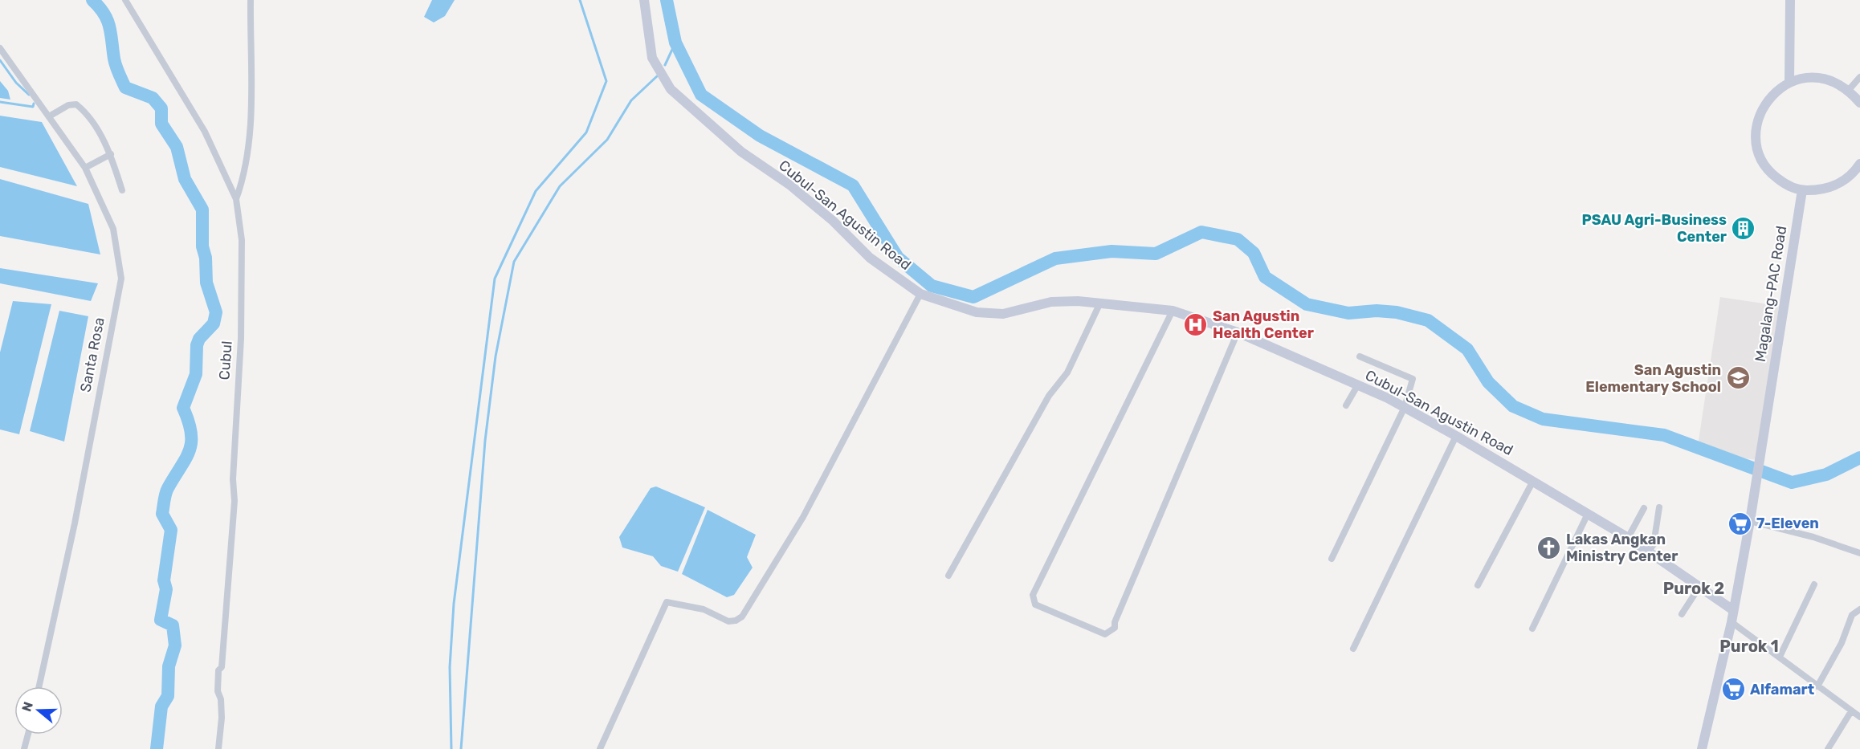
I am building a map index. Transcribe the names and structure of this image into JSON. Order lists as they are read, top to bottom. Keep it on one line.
{"streets":{"street":["Cubul-San Agustin Road","Magalang-PAC Road","Santa Rosa","Cubul"]},"crossings":[["Cubul-San Agustin Road","Magalang-PAC Road"]],"districts":["Purok 2","Purok 1"],"places":{"building":["PSAU Agri-Business Center"],"hospital":["San Agustin Health Center"],"school or university":["San Agustin Elementary School"],"supermarket":["7-Eleven","Alfamart"],"church":["Lakas Angkan Ministry Center"]},"north":"left"}
